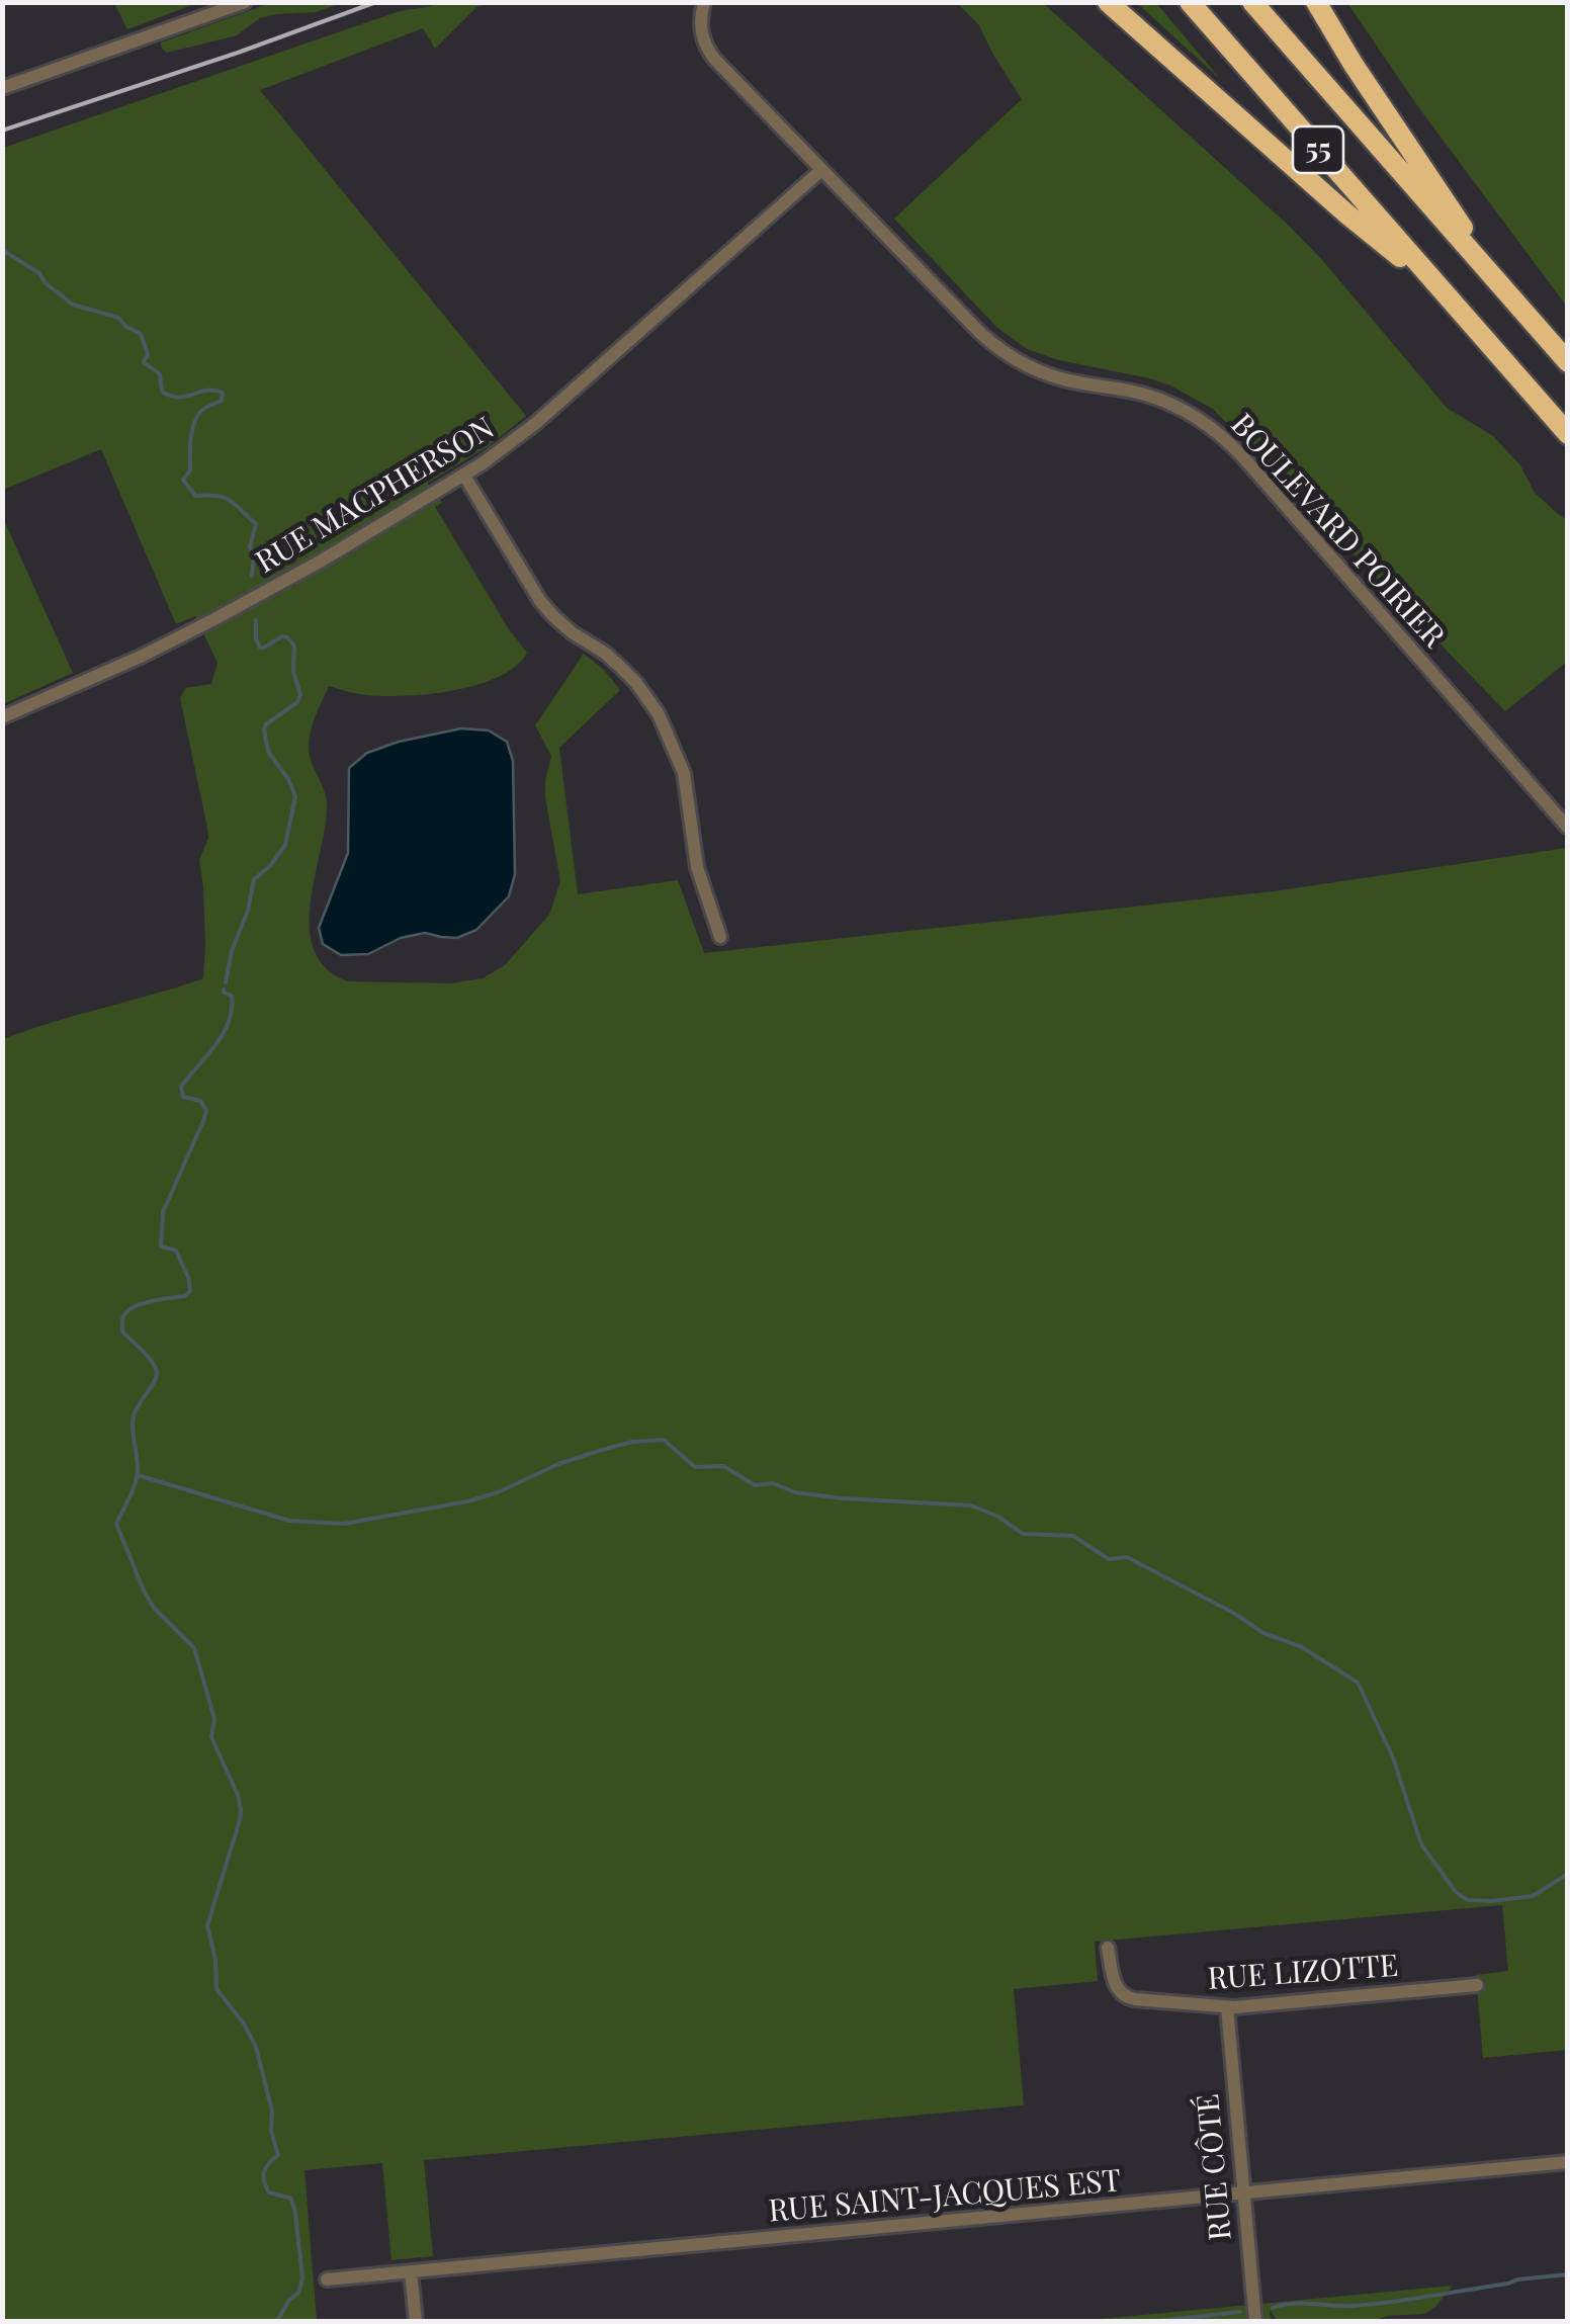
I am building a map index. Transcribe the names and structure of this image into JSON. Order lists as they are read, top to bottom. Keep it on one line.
{"streets":{"highway":["55"],"street":["RUE MACPHERSON","BOULEVARD POIRIER","RUE LIZOTTE","RUE CÔTÉ","RUE SAINT-JACQUES EST"]},"crossings":[["RUE MACPHERSON","BOULEVARD POIRIER"],["RUE LIZOTTE","RUE CÔTÉ"],["RUE CÔTÉ","RUE SAINT-JACQUES EST"]]}
